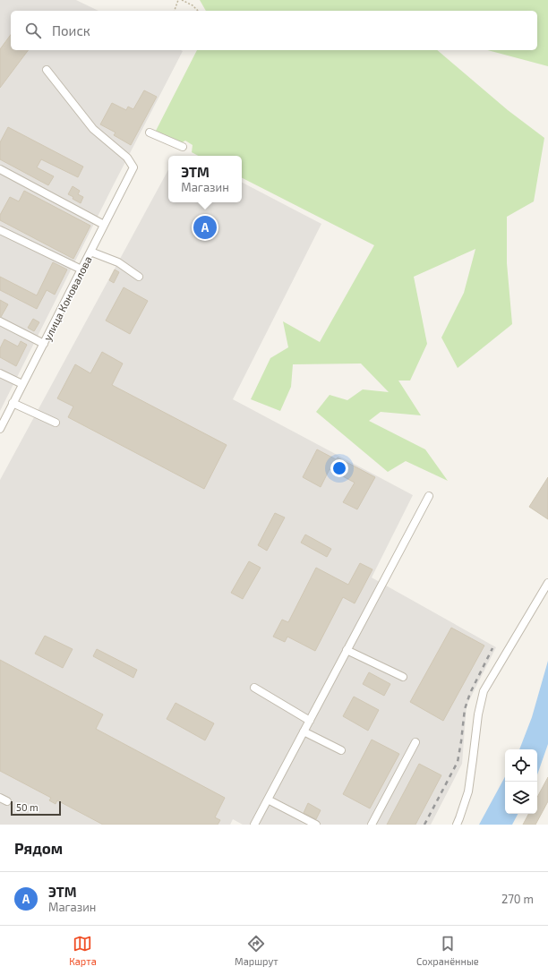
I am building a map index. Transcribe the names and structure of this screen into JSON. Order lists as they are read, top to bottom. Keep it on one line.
{"streets":{"street":["улица Коновалова"]},"scale_bar":"50 m","page":{"search":"Поиск","popup":["ЭТМ","Магазин"],"pins":"A","scale":"50 m","heading":"Рядом","list":[{"mark":"A","name":"ЭТМ","note":"Магазин","value":"270 m"}],"nav":["Карта","Маршрут","Сохранённые"]}}
